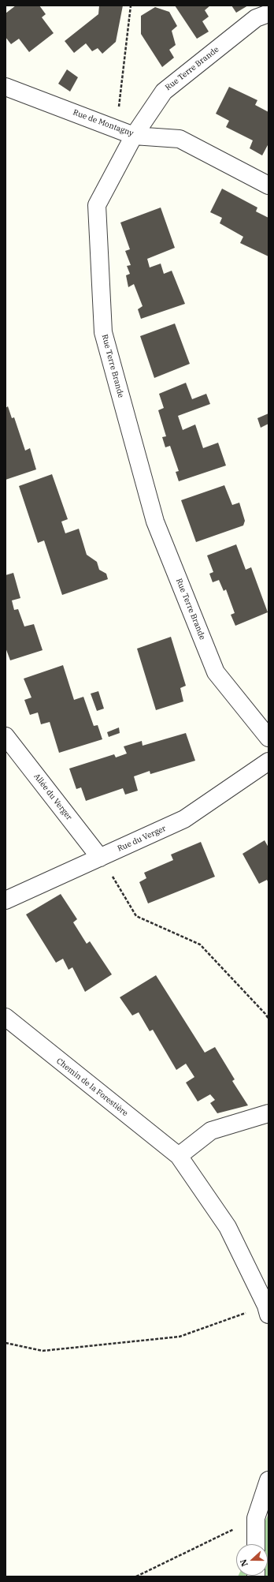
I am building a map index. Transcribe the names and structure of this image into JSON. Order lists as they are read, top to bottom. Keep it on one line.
{"streets":{"street":["Rue Terre Brande","Rue de Montagny","Allée du Verger","Rue du Verger","Chemin de la Forestière"]},"crossings":[["Rue Terre Brande","Rue de Montagny"],["Allée du Verger","Rue du Verger"]],"north":"left"}
